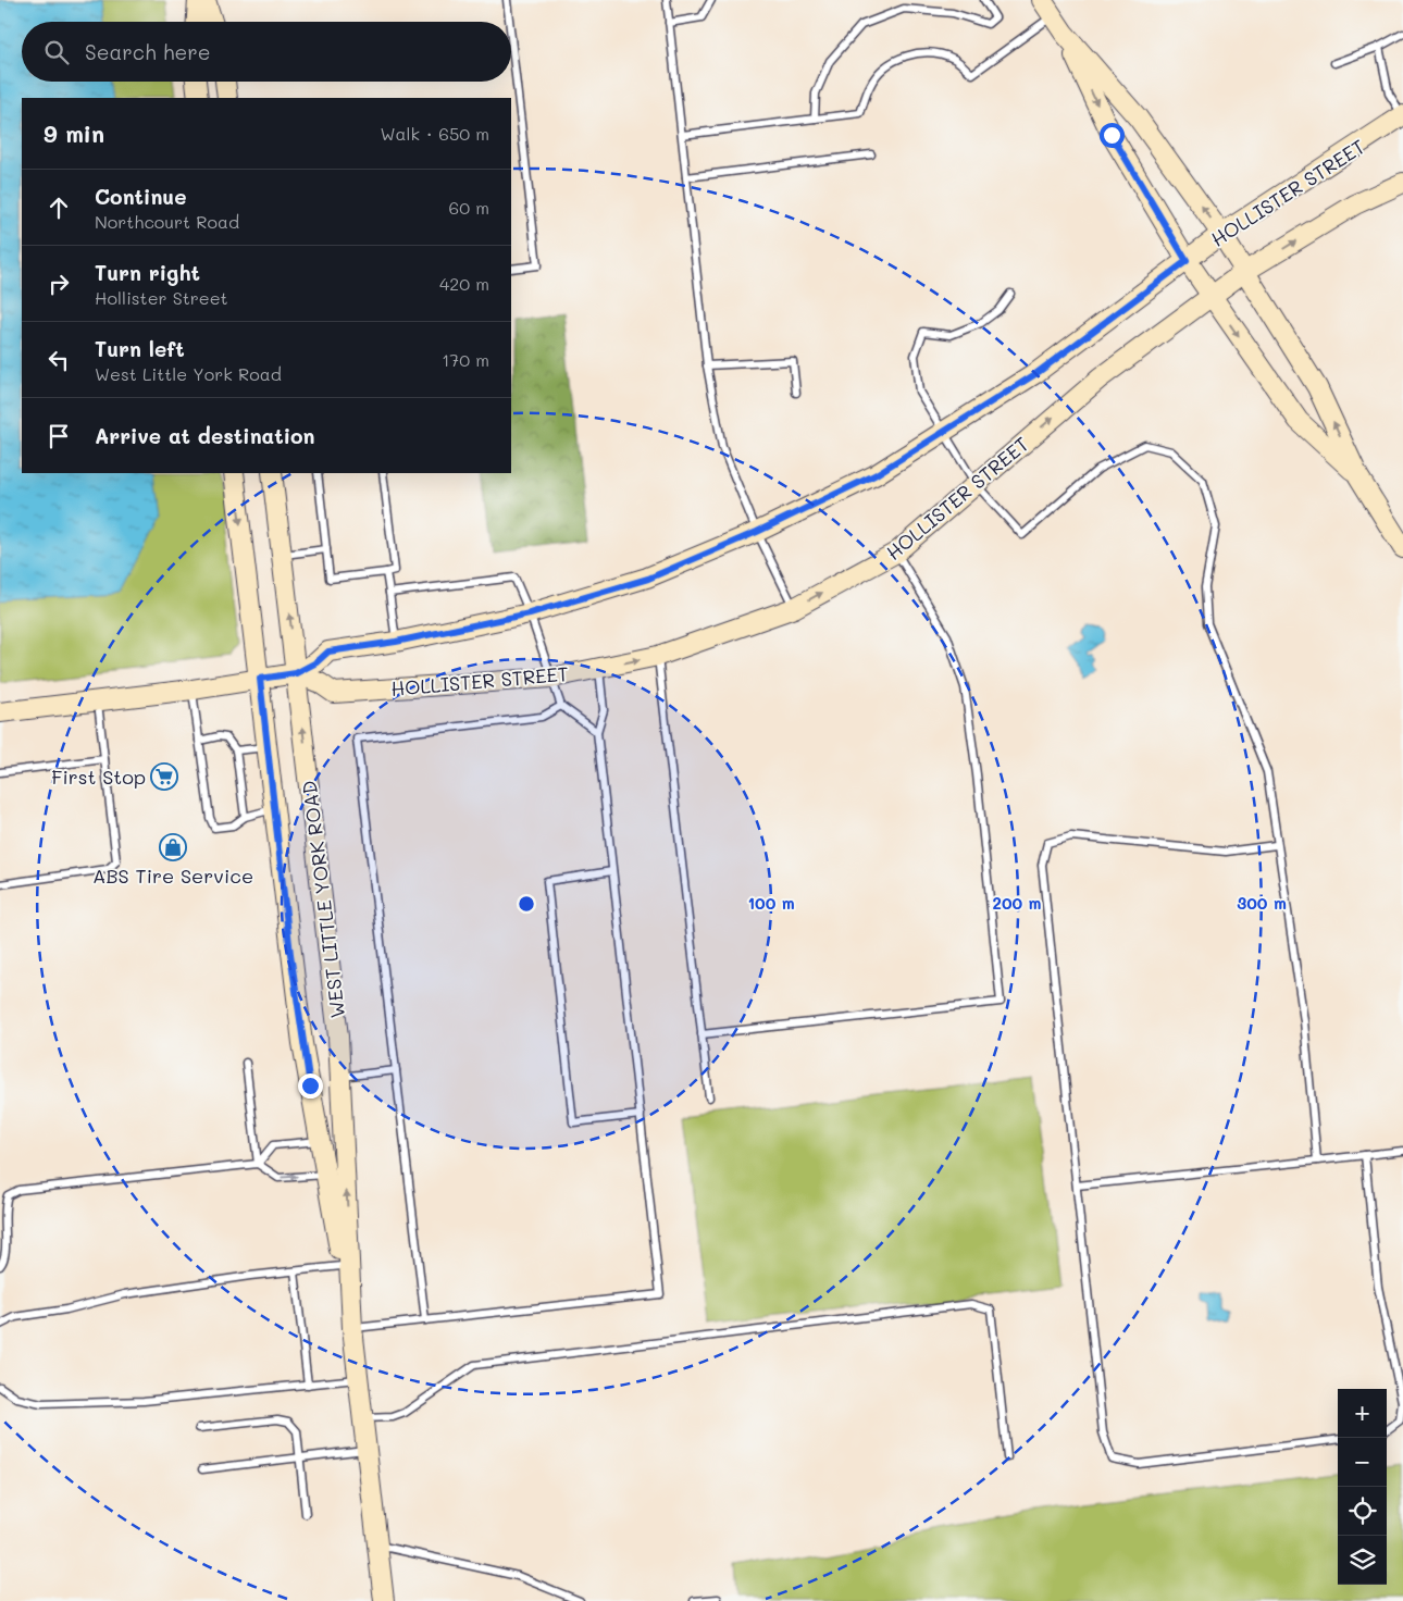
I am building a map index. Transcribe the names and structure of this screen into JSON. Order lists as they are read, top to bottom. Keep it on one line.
{"streets":{"main road":["HOLLISTER STREET","WEST LITTLE YORK ROAD"]},"crossings":[["HOLLISTER STREET","WEST LITTLE YORK ROAD"]],"places":{"supermarket":["First Stop"],"shop":["ABS Tire Service"]},"page":{"search":"Search here","heading":["9 min","Walk · 650 m"],"list":[["Continue","Northcourt Road","60 m"],["Turn right","Hollister Street","420 m"],["Turn left","West Little York Road","170 m"],"Arrive at destination"],"map_buttons":["+","−"]},"rings":["100 m","200 m","300 m"]}
